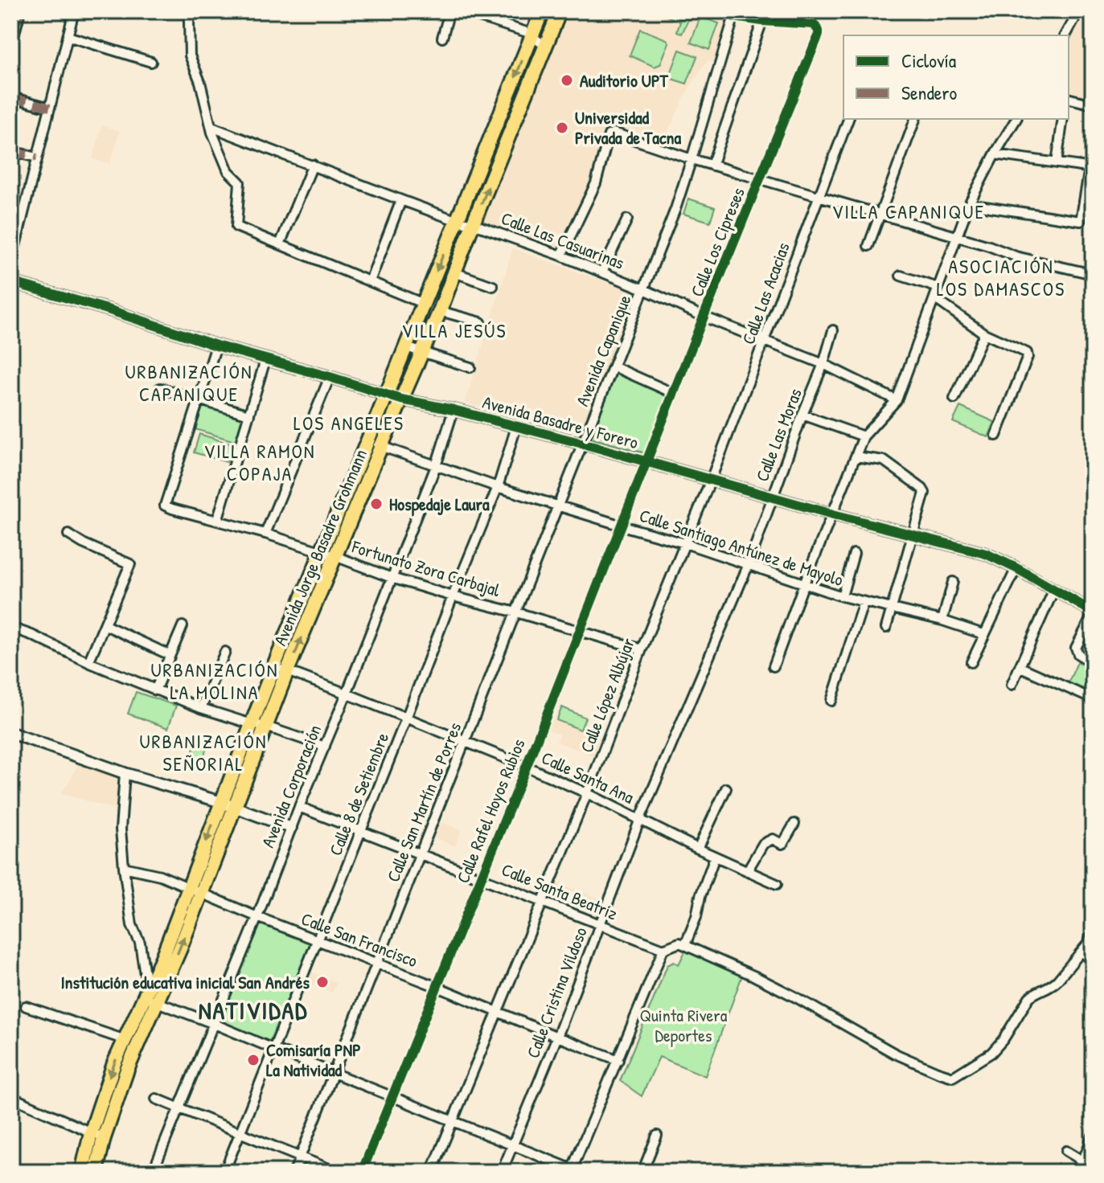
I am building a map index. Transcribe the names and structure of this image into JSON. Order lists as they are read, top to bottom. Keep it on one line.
{"streets":{"highway":["Avenida Jorge Basadre Grohmann"],"street":["Calle Las Casuarinas","Calle Los Cipreses","Calle Las Acacias","Avenida Capanique","Avenida Basadre y Forero","Calle Las Moras","Calle Santiago Antúnez de Mayolo","Fortunato Zora Carbajal","Calle López Albújar","Calle Santa Ana","Avenida Corporación","Calle 8 de Setiembre","Calle San Martín de Porres","Calle Rafel Hoyos Rubios","Calle Santa Beatriz","Calle San Francisco","Calle Cristina Vildoso"]},"crossings":[["Calle Las Casuarinas","Calle Los Cipreses"],["Calle Las Casuarinas","Calle Las Acacias"],["Calle Las Casuarinas","Avenida Capanique"],["Calle Las Casuarinas","Calle Las Moras"],["Calle Las Casuarinas","Avenida Jorge Basadre Grohmann"],["Calle Los Cipreses","Avenida Basadre y Forero"],["Calle Los Cipreses","Calle Rafel Hoyos Rubios"],["Calle Las Acacias","Avenida Basadre y Forero"],["Calle Las Acacias","Calle López Albújar"],["Avenida Capanique","Avenida Basadre y Forero"],["Avenida Capanique","Calle San Martín de Porres"],["Avenida Basadre y Forero","Calle Las Moras"],["Avenida Basadre y Forero","Avenida Jorge Basadre Grohmann"],["Avenida Basadre y Forero","Calle López Albújar"],["Avenida Basadre y Forero","Avenida Corporación"],["Avenida Basadre y Forero","Calle 8 de Setiembre"],["Avenida Basadre y Forero","Calle San Martín de Porres"],["Avenida Basadre y Forero","Calle Rafel Hoyos Rubios"],["Calle Las Moras","Calle Santiago Antúnez de Mayolo"],["Calle Las Moras","Calle Cristina Vildoso"],["Avenida Jorge Basadre Grohmann","Calle Santiago Antúnez de Mayolo"],["Avenida Jorge Basadre Grohmann","Fortunato Zora Carbajal"],["Avenida Jorge Basadre Grohmann","Calle Santa Ana"],["Avenida Jorge Basadre Grohmann","Calle San Francisco"],["Calle Santiago Antúnez de Mayolo","Calle López Albújar"],["Calle Santiago Antúnez de Mayolo","Avenida Corporación"],["Calle Santiago Antúnez de Mayolo","Calle 8 de Setiembre"],["Calle Santiago Antúnez de Mayolo","Calle San Martín de Porres"],["Calle Santiago Antúnez de Mayolo","Calle Rafel Hoyos Rubios"],["Fortunato Zora Carbajal","Calle López Albújar"],["Fortunato Zora Carbajal","Avenida Corporación"],["Fortunato Zora Carbajal","Calle 8 de Setiembre"],["Fortunato Zora Carbajal","Calle San Martín de Porres"],["Fortunato Zora Carbajal","Calle Rafel Hoyos Rubios"],["Calle López Albújar","Calle Santa Ana"],["Calle López Albújar","Calle Santa Beatriz"],["Calle López Albújar","Calle San Francisco"],["Calle Santa Ana","Avenida Corporación"],["Calle Santa Ana","Calle 8 de Setiembre"],["Calle Santa Ana","Calle San Martín de Porres"],["Calle Santa Ana","Calle Rafel Hoyos Rubios"],["Calle Santa Ana","Calle Cristina Vildoso"],["Avenida Corporación","Calle Santa Beatriz"],["Avenida Corporación","Calle San Francisco"],["Calle 8 de Setiembre","Calle Santa Beatriz"],["Calle 8 de Setiembre","Calle San Francisco"],["Calle San Martín de Porres","Calle Santa Beatriz"],["Calle San Martín de Porres","Calle San Francisco"],["Calle Rafel Hoyos Rubios","Calle Santa Beatriz"],["Calle Rafel Hoyos Rubios","Calle San Francisco"],["Calle Santa Beatriz","Calle Cristina Vildoso"],["Calle San Francisco","Calle Cristina Vildoso"]],"districts":["VILLA CAPANIQUE","ASOCIACIÓN LOS DAMASCOS","VILLA JESÚS","URBANIZACIÓN CAPANIQUE","LOS ANGELES","VILLA RAMON COPAJA","URBANIZACIÓN LA MOLINA","URBANIZACIÓN SEÑORIAL","NATIVIDAD"],"parks":["Quinta Rivera Deportes"],"places":["Auditorio UPT","Universidad Privada de Tacna","Hospedaje Laura","Institución educativa inicial San Andrés","Comisaría PNP La Natividad"],"legend":["Ciclovía","Sendero"]}
